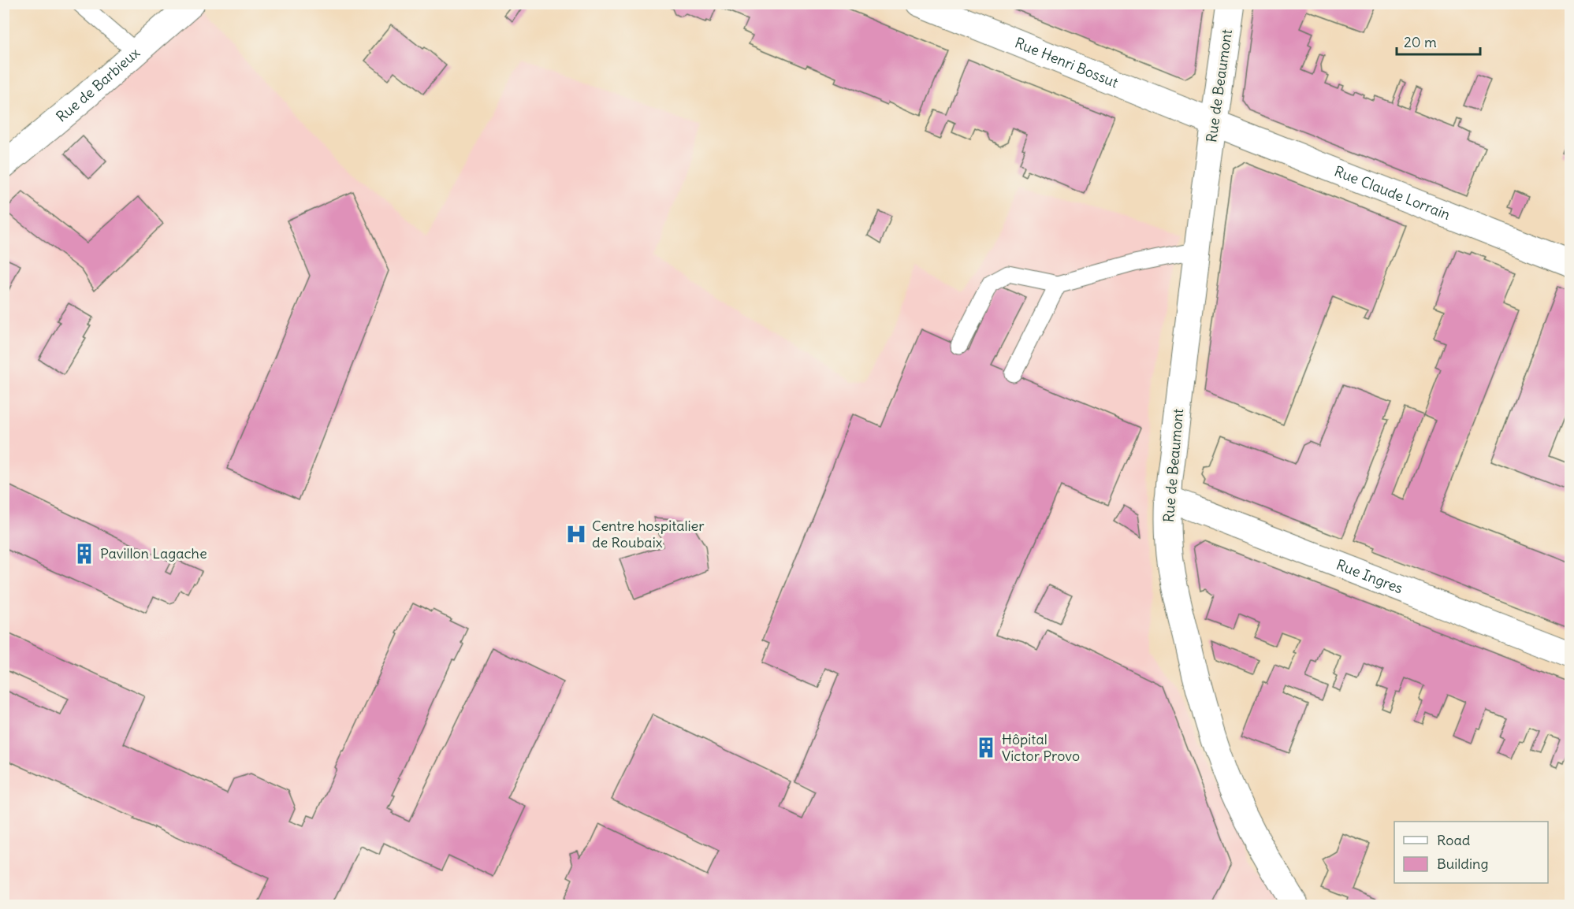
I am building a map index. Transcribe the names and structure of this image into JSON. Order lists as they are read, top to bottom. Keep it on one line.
{"streets":{"street":["Rue Henri Bossut","Rue de Barbieux","Rue de Beaumont","Rue Claude Lorrain","Rue Ingres"]},"crossings":[["Rue Henri Bossut","Rue de Beaumont"],["Rue Henri Bossut","Rue Claude Lorrain"],["Rue de Beaumont","Rue Claude Lorrain"],["Rue de Beaumont","Rue Ingres"]],"places":{"hospital":["Centre hospitalier de Roubaix"],"building":["Pavillon Lagache","Hôpital Victor Provo"]},"legend":["Road","Building"],"scale_bar":"20 m"}
